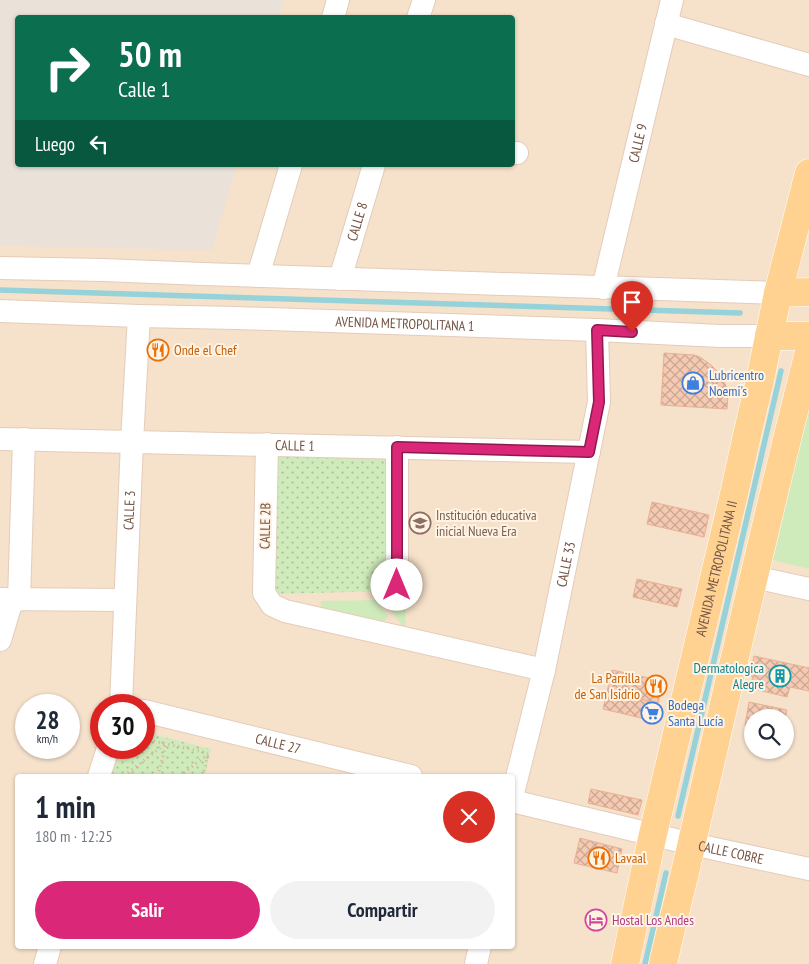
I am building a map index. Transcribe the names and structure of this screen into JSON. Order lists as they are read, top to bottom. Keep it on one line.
{"streets":{"main road":["AVENIDA METROPOLITANA 1","AVENIDA METROPOLITANA II"],"street":["CALLE 9","CALLE 8","CALLE 1","CALLE 3","CALLE 2B","CALLE 33","CALLE 27","CALLE COBRE"]},"crossings":[["AVENIDA METROPOLITANA 1","CALLE 3"],["AVENIDA METROPOLITANA 1","CALLE 33"],["AVENIDA METROPOLITANA 1","AVENIDA METROPOLITANA II"],["CALLE 1","CALLE 3"],["CALLE 1","CALLE 2B"],["CALLE 1","CALLE 33"],["CALLE 2B","CALLE 33"],["AVENIDA METROPOLITANA II","CALLE COBRE"]],"places":{"restaurant":["Onde el Chef","La Parrilla de San Isidrio","Lavaal"],"shop":["Lubricentro Noemi's"],"school or university":["Institución educativa inicial Nueva Era"],"building":["Dermatologica Alegre"],"supermarket":["Bodega Santa Lucía"],"hotel":["Hostal Los Andes"]},"page":{"turn":["50 m","Calle 1"],"then":"Luego","speed":"28 km/h","limit":"30","heading":["1 min","180 m · 12:25"],"buttons":["Salir","Compartir"]}}
